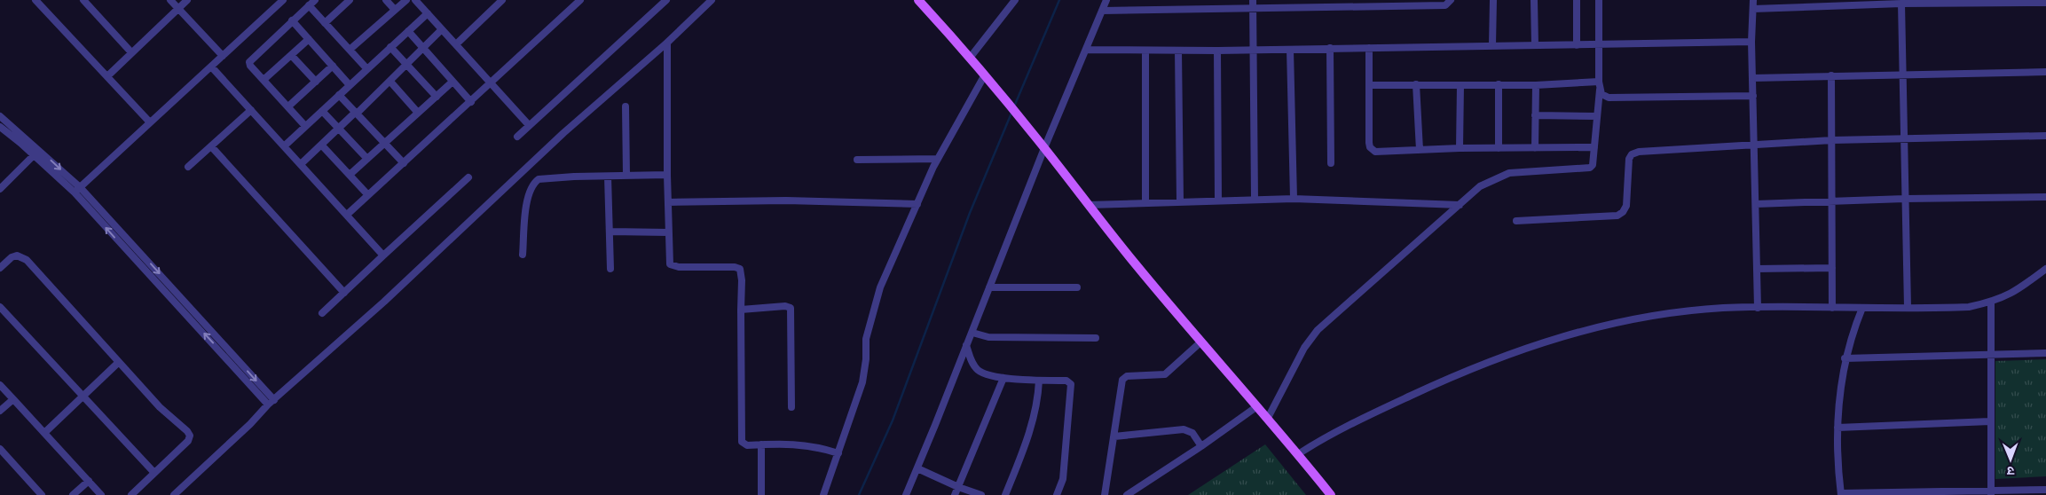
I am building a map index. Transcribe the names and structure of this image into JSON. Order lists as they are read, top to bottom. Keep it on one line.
{"north":"bottom"}
